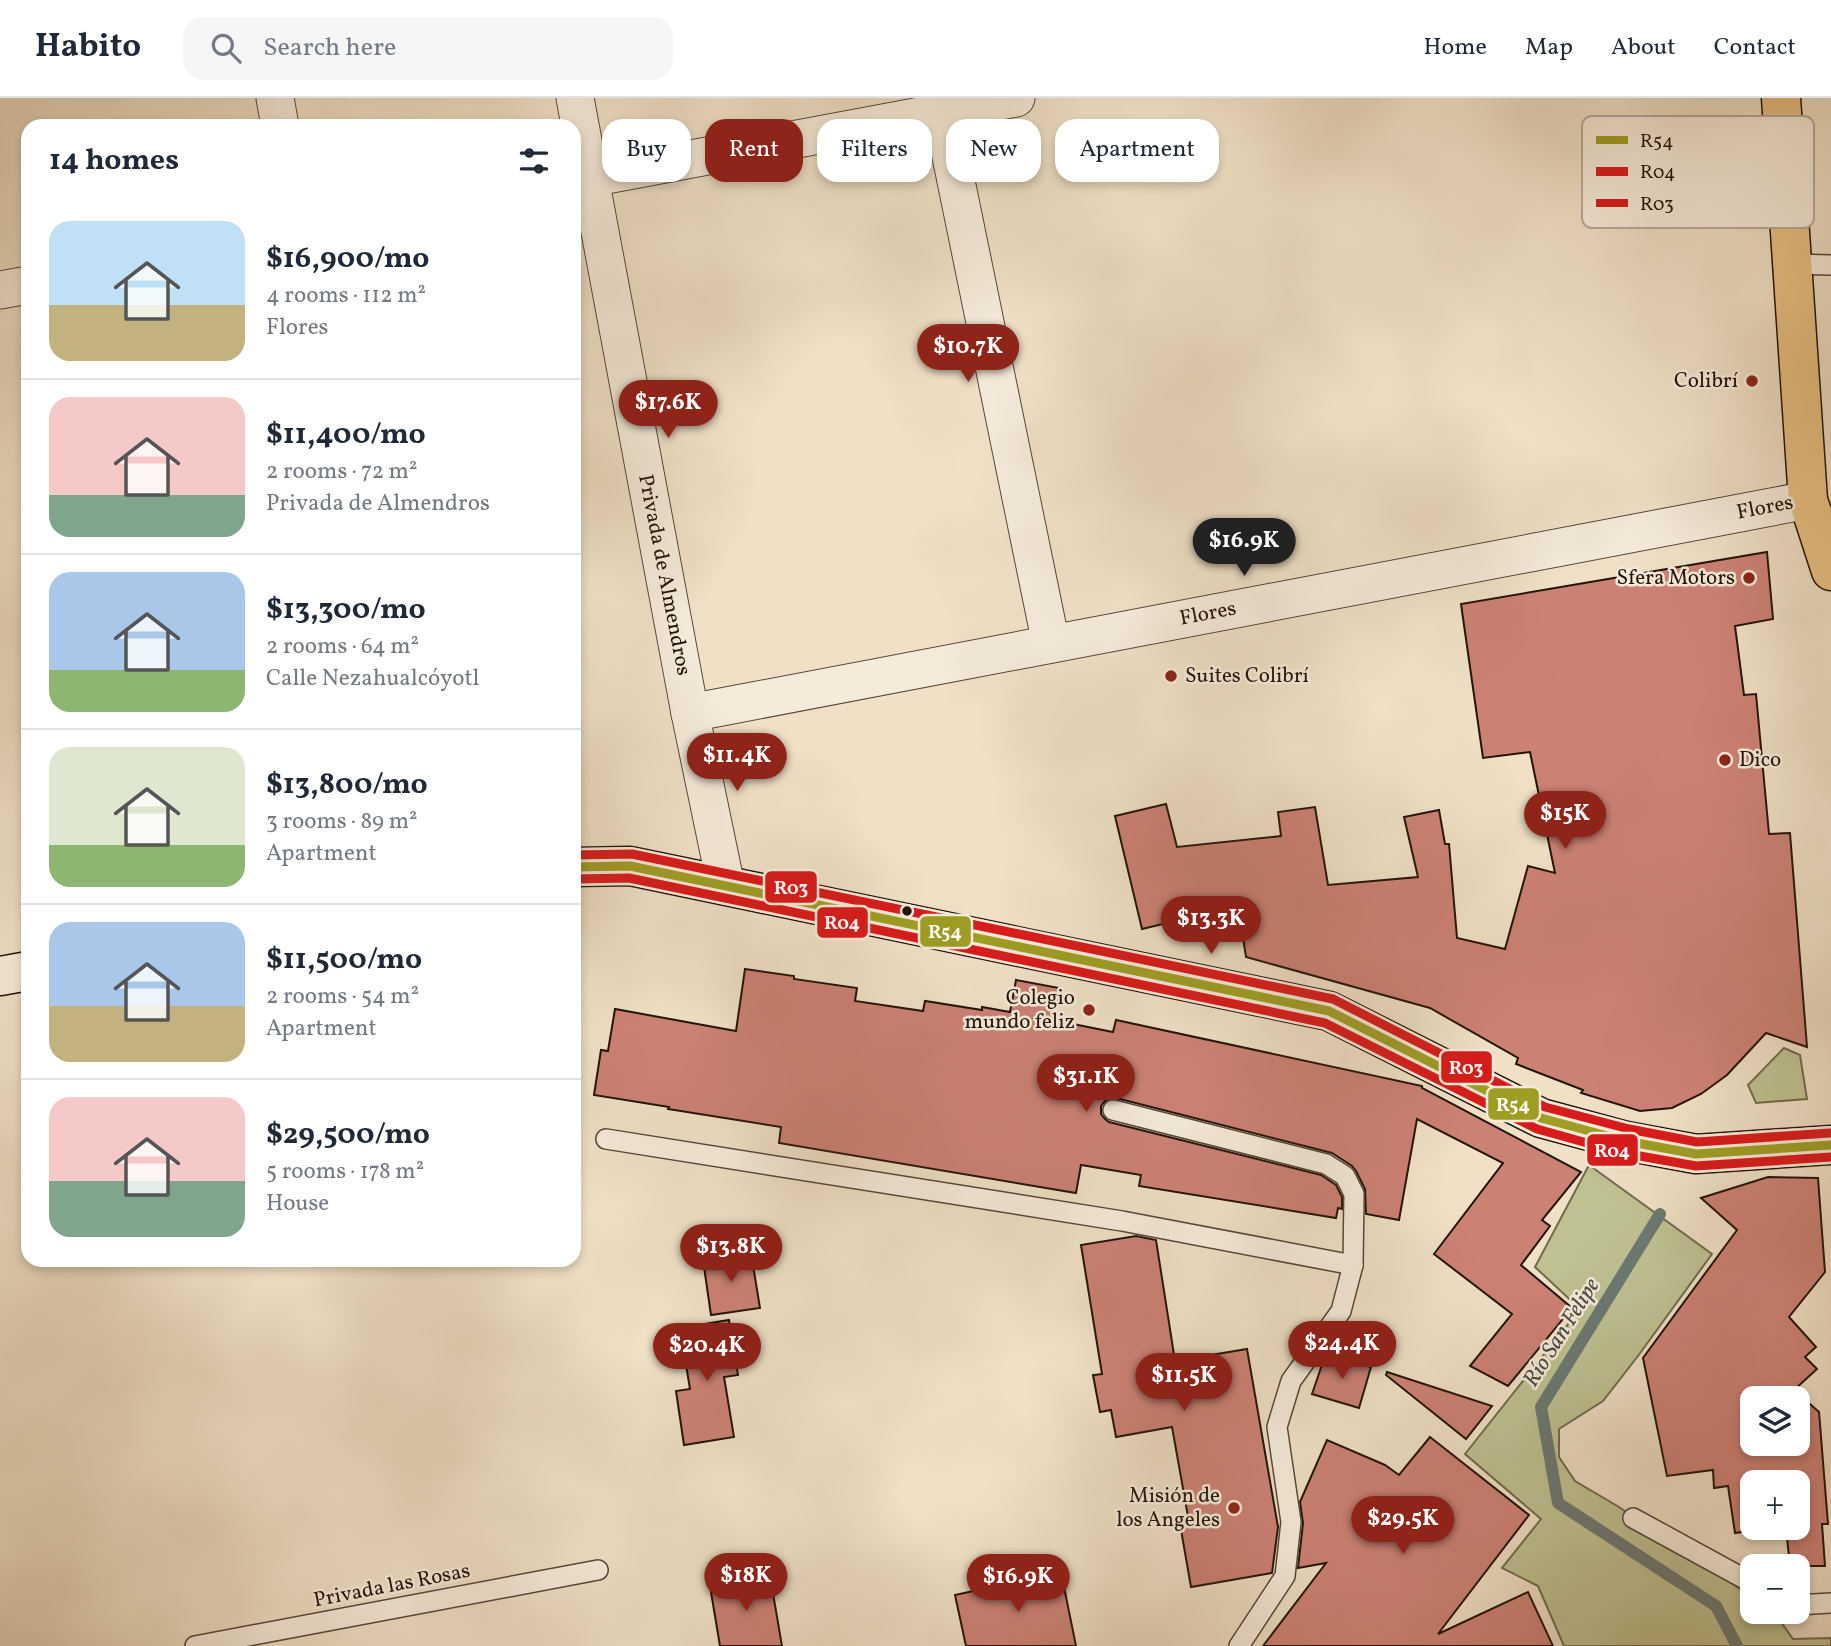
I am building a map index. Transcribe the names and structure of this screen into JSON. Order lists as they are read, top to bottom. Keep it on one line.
{"streets":{"street":["Flores","Privada de Almendros"],"lane":["Privada las Rosas"]},"crossings":[["Flores","Privada de Almendros"]],"water":["Río San Felipe"],"places":["Colibrí","Sfera Motors","Suites Colibrí","Dico","Colegio mundo feliz","Misión de los Angeles"],"lines":["transit line R03","transit line R54","transit line R04"],"legend":["R54","R04","R03"],"page":{"header":"Habito","search":"Search here","nav":["Home","Map","About","Contact"],"chip":["Buy","Rent","Filters","New","Apartment"],"heading":"14 homes","list":[{"name":"$16,900/mo","note":"4 rooms · 112 m² · Flores"},{"name":"$11,400/mo","note":"2 rooms · 72 m² · Privada de Almendros"},{"name":"$13,300/mo","note":"2 rooms · 64 m² · Calle Nezahualcóyotl"},{"name":"$13,800/mo","note":"3 rooms · 89 m² · Apartment"},{"name":"$11,500/mo","note":"2 rooms · 54 m² · Apartment"},{"name":"$29,500/mo","note":"5 rooms · 178 m² · House"}],"price":["$10.7K","$17.6K","$16.9K","$11.4K","$15K","$13.3K","$31.1K","$13.8K","$24.4K","$20.4K","$11.5K","$29.5K","$18K","$16.9K"],"map_buttons":["+","−"]}}
